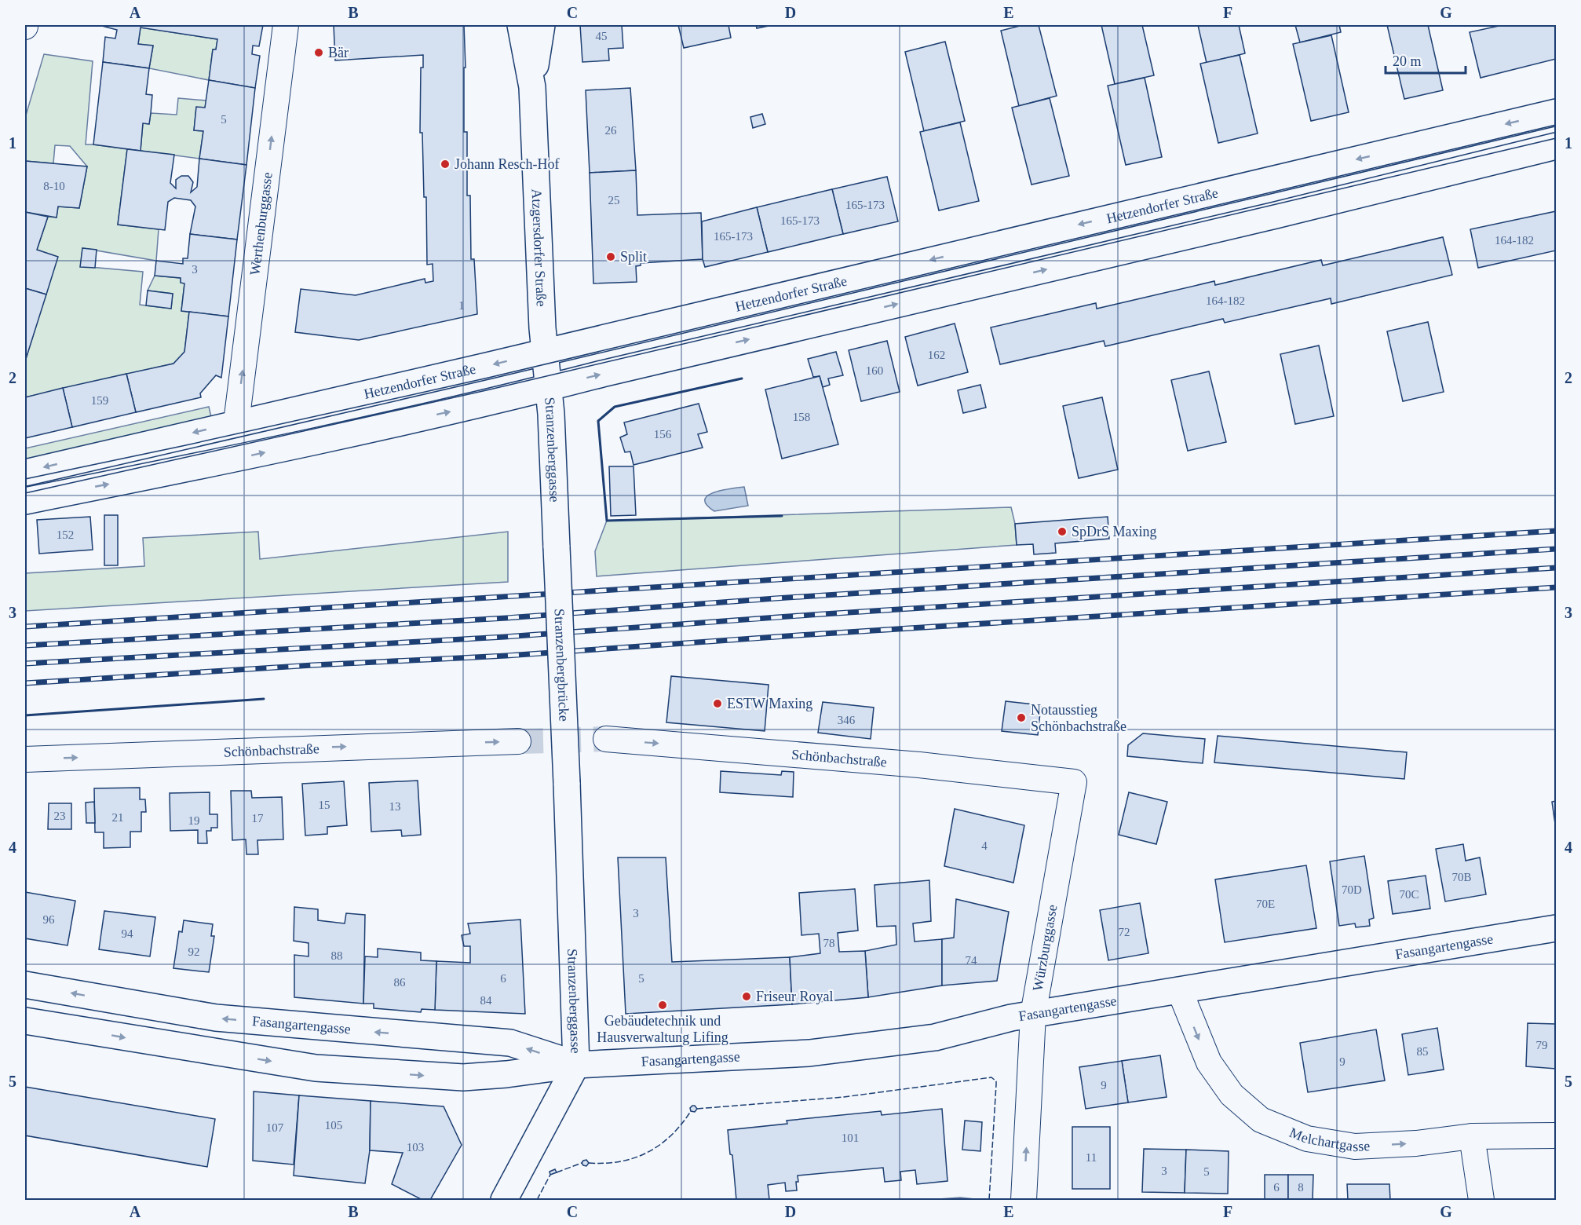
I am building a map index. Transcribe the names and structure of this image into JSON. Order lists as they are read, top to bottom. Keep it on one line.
{"streets":{"main road":["Hetzendorfer Straße","Atzgersdorfer Straße","Stranzenberggasse","Stranzenbergbrücke","Fasangartengasse"],"street":["Werthenburggasse","Schönbachstraße","Würzburggasse","Melchartgasse"]},"crossings":[["Hetzendorfer Straße","Werthenburggasse"],["Hetzendorfer Straße","Atzgersdorfer Straße"],["Hetzendorfer Straße","Stranzenberggasse"],["Atzgersdorfer Straße","Stranzenberggasse"],["Stranzenberggasse","Stranzenbergbrücke"],["Stranzenberggasse","Fasangartengasse"],["Schönbachstraße","Würzburggasse"],["Fasangartengasse","Würzburggasse"],["Fasangartengasse","Melchartgasse"]],"one_way":["Werthenburggasse","Schönbachstraße","Würzburggasse","Melchartgasse"],"places":["Bär","Johann Resch-Hof","Split","SpDrS Maxing","ESTW Maxing","Notausstieg Schönbachstraße","Friseur Royal","Gebäudetechnik und Hausverwaltung Lifing"],"house_numbers":["45","5","26","8-10","25","165-173","165-173","165-173","164-182","3","164-182","1","162","160","159","158","156","152","346","15","13","23","21","17","19","4","70B","70D","70C","70E","3","96","72","94","78","92","88","74","6","5","86","84","79","85","9","9","105","107","101","103","11","3","5","6","8"],"scale_bar":"20 m","grid":{"columns":["A","B","C","D","E","F","G"],"rows":["1","2","3","4","5"]}}
